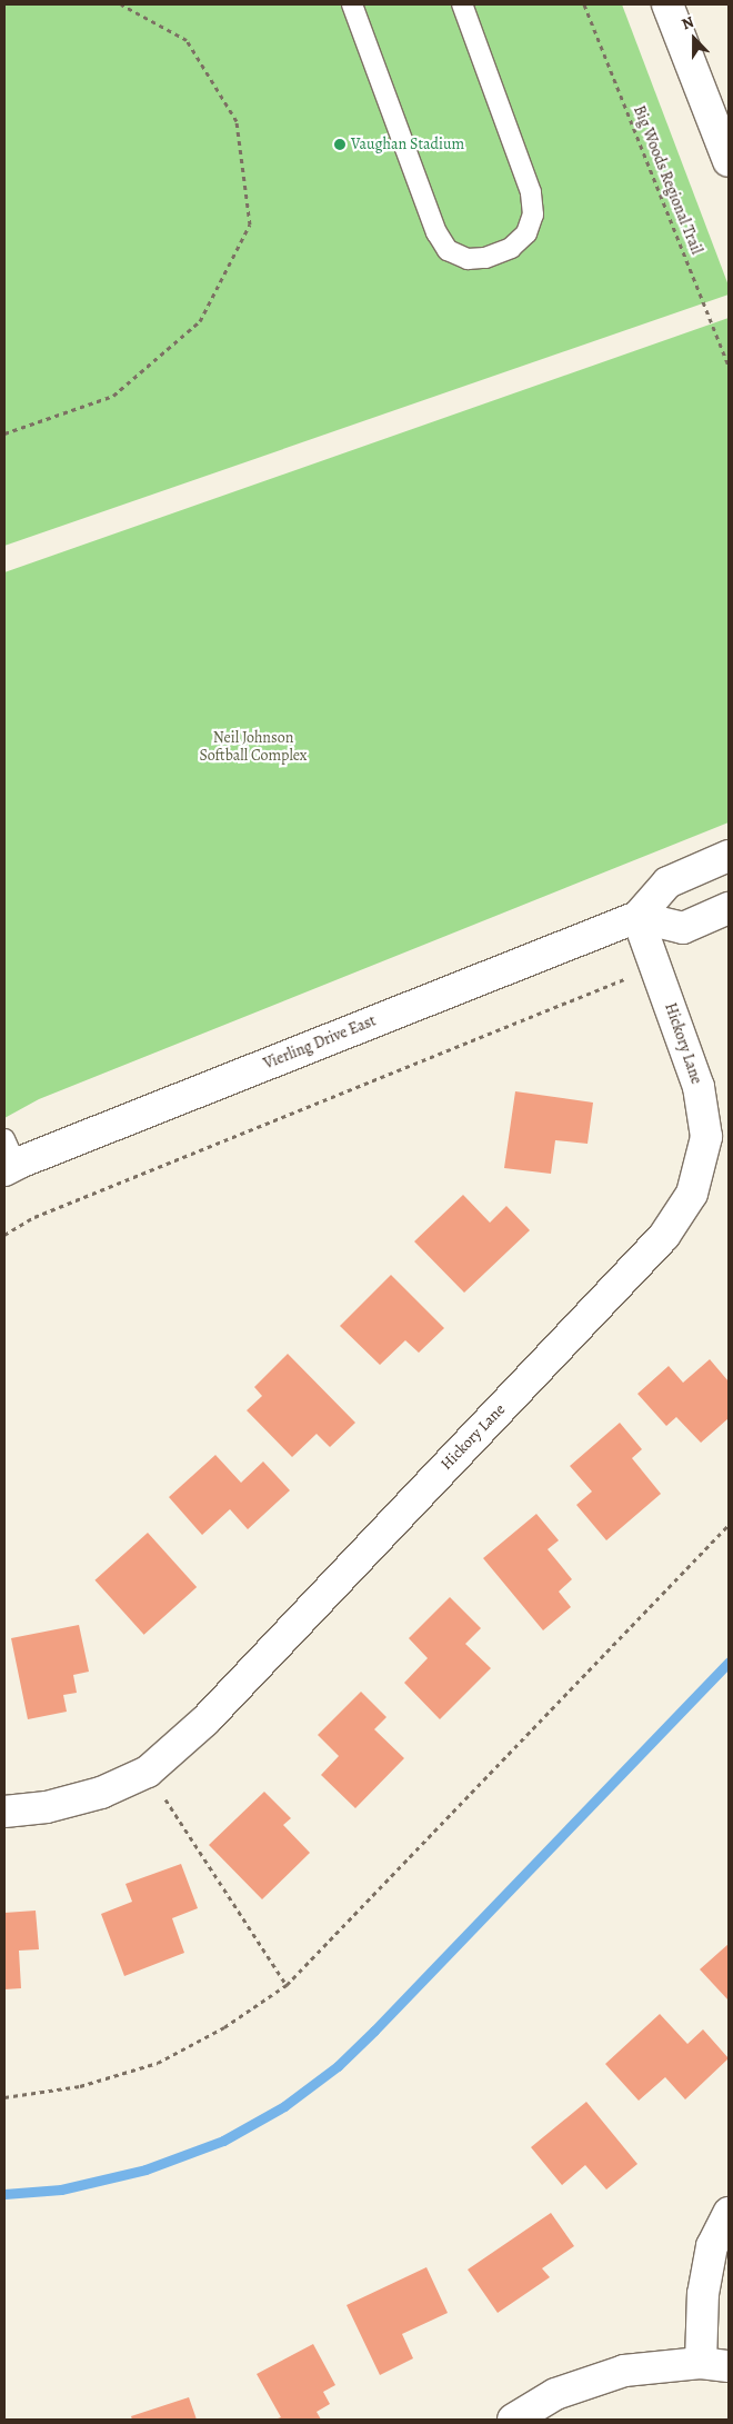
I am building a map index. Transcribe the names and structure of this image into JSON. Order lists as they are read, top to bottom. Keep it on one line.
{"streets":{"street":["Vierling Drive East","Hickory Lane"],"path":["Big Woods Regional Trail"]},"crossings":[["Vierling Drive East","Hickory Lane"]],"parks":["Neil Johnson Softball Complex"],"places":["Vaughan Stadium"],"north":"top"}
